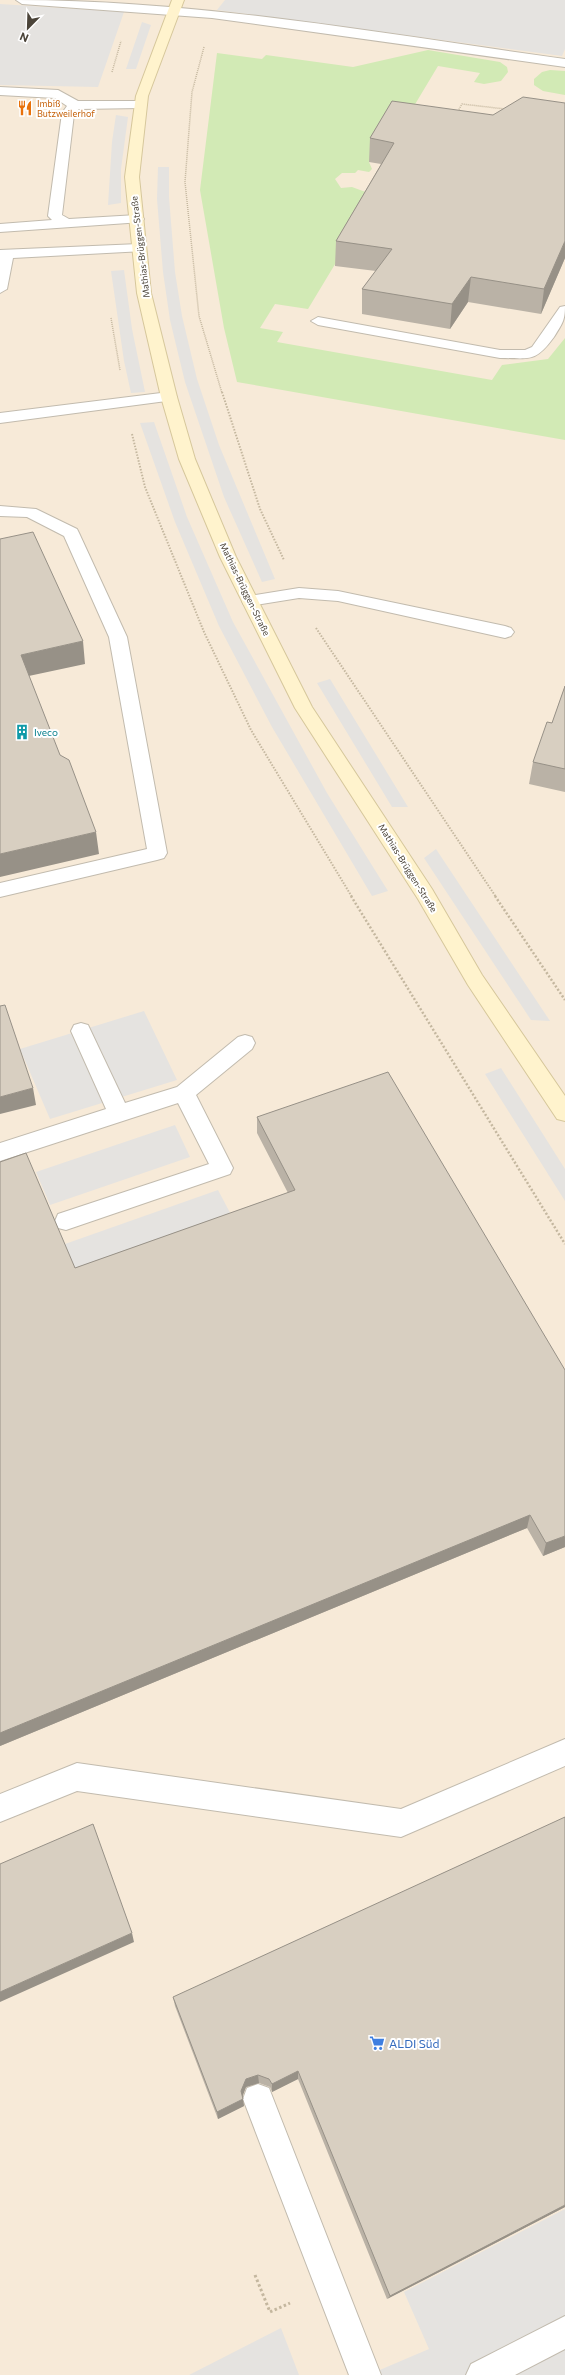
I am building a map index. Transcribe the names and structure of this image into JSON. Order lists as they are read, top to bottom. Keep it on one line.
{"streets":{"street":["Mathias-Brüggen-Straße"]},"places":{"restaurant":["Imbiß Butzweilerhof"],"building":["Iveco"],"supermarket":["ALDI Süd"]},"north":"bottom left"}
